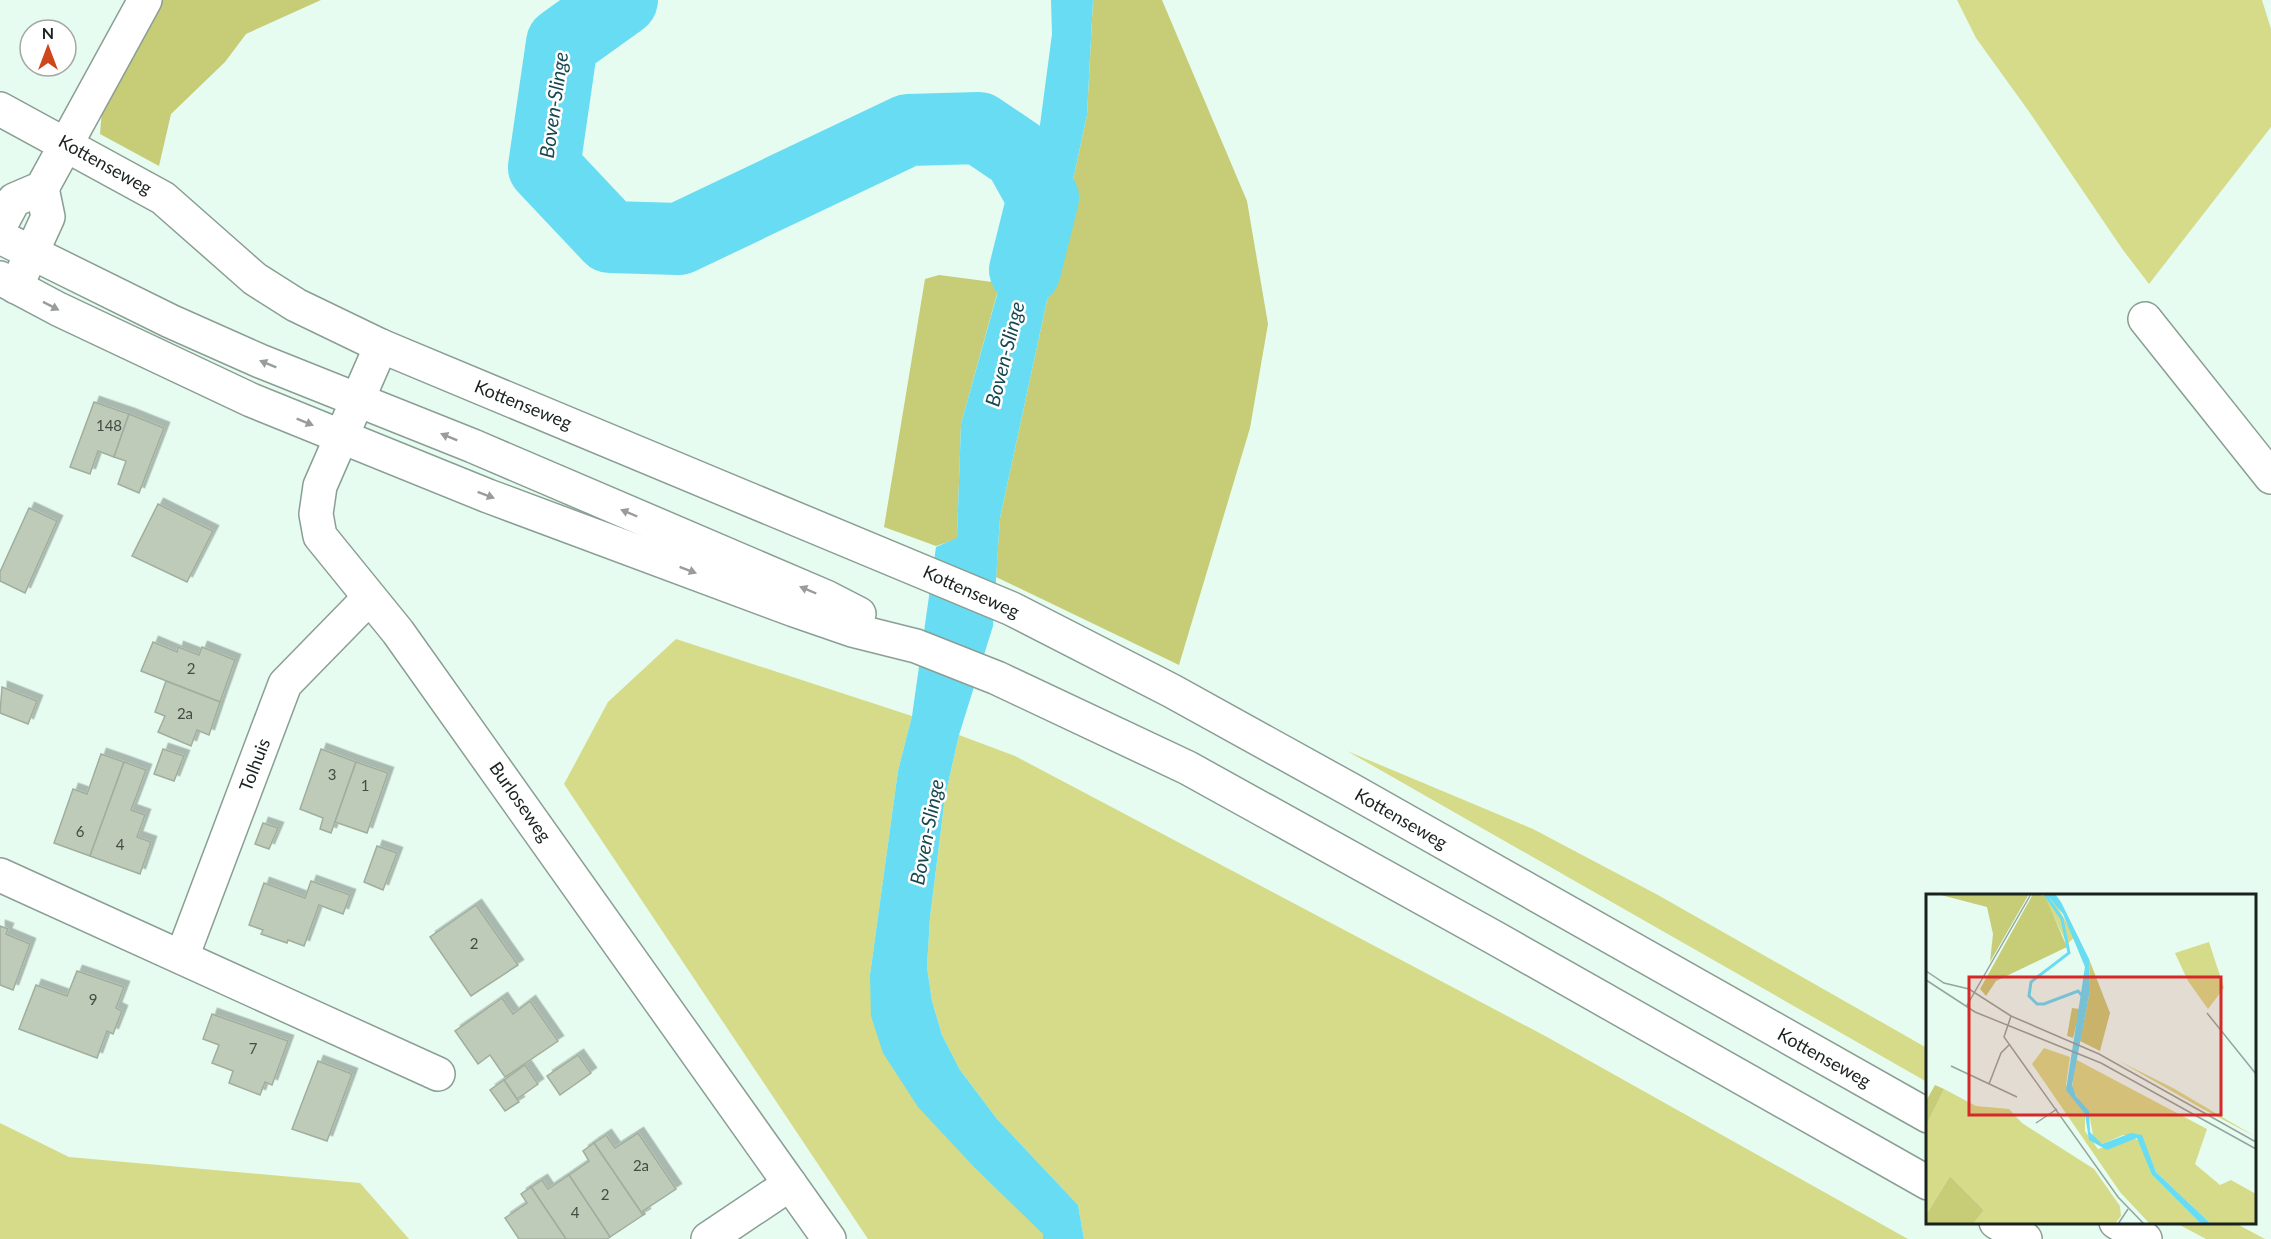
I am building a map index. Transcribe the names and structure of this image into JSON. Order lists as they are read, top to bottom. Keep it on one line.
{"streets":{"street":["Kottenseweg","Tolhuis","Burloseweg"]},"crossings":[["Kottenseweg","Burloseweg"],["Tolhuis","Burloseweg"]],"water":["Boven-Slinge"],"house_numbers":["148","2","2a","3","1","6","4","2","9","7","2a","2","4"],"north":"top"}
